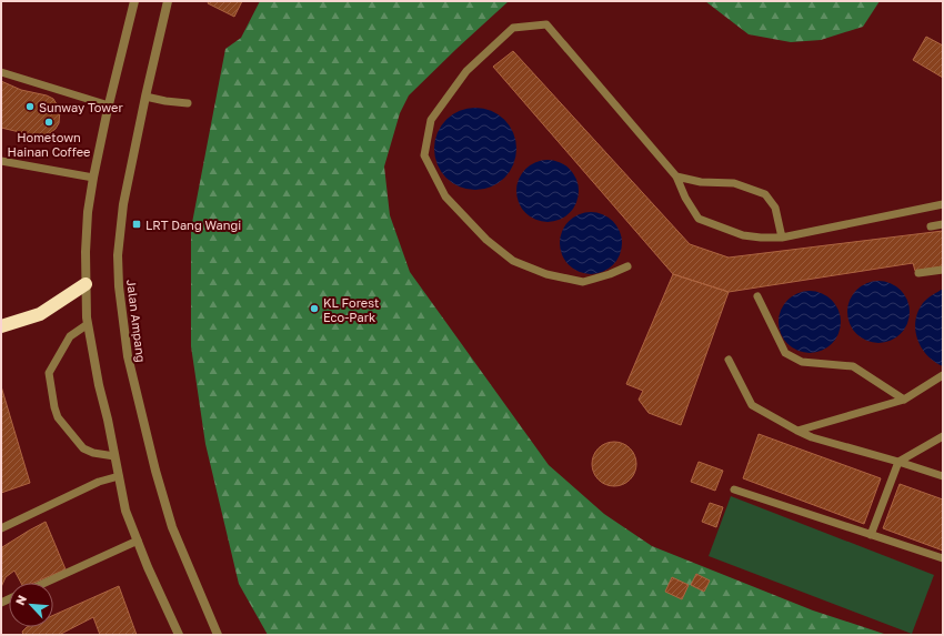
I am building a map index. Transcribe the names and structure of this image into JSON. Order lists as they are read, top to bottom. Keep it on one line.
{"streets":{"street":["Jalan Ampang"]},"places":{"other":["Sunway Tower","Hometown Hainan Coffee","KL Forest Eco-Park"],"transit":["LRT Dang Wangi"]},"north":"top left"}
